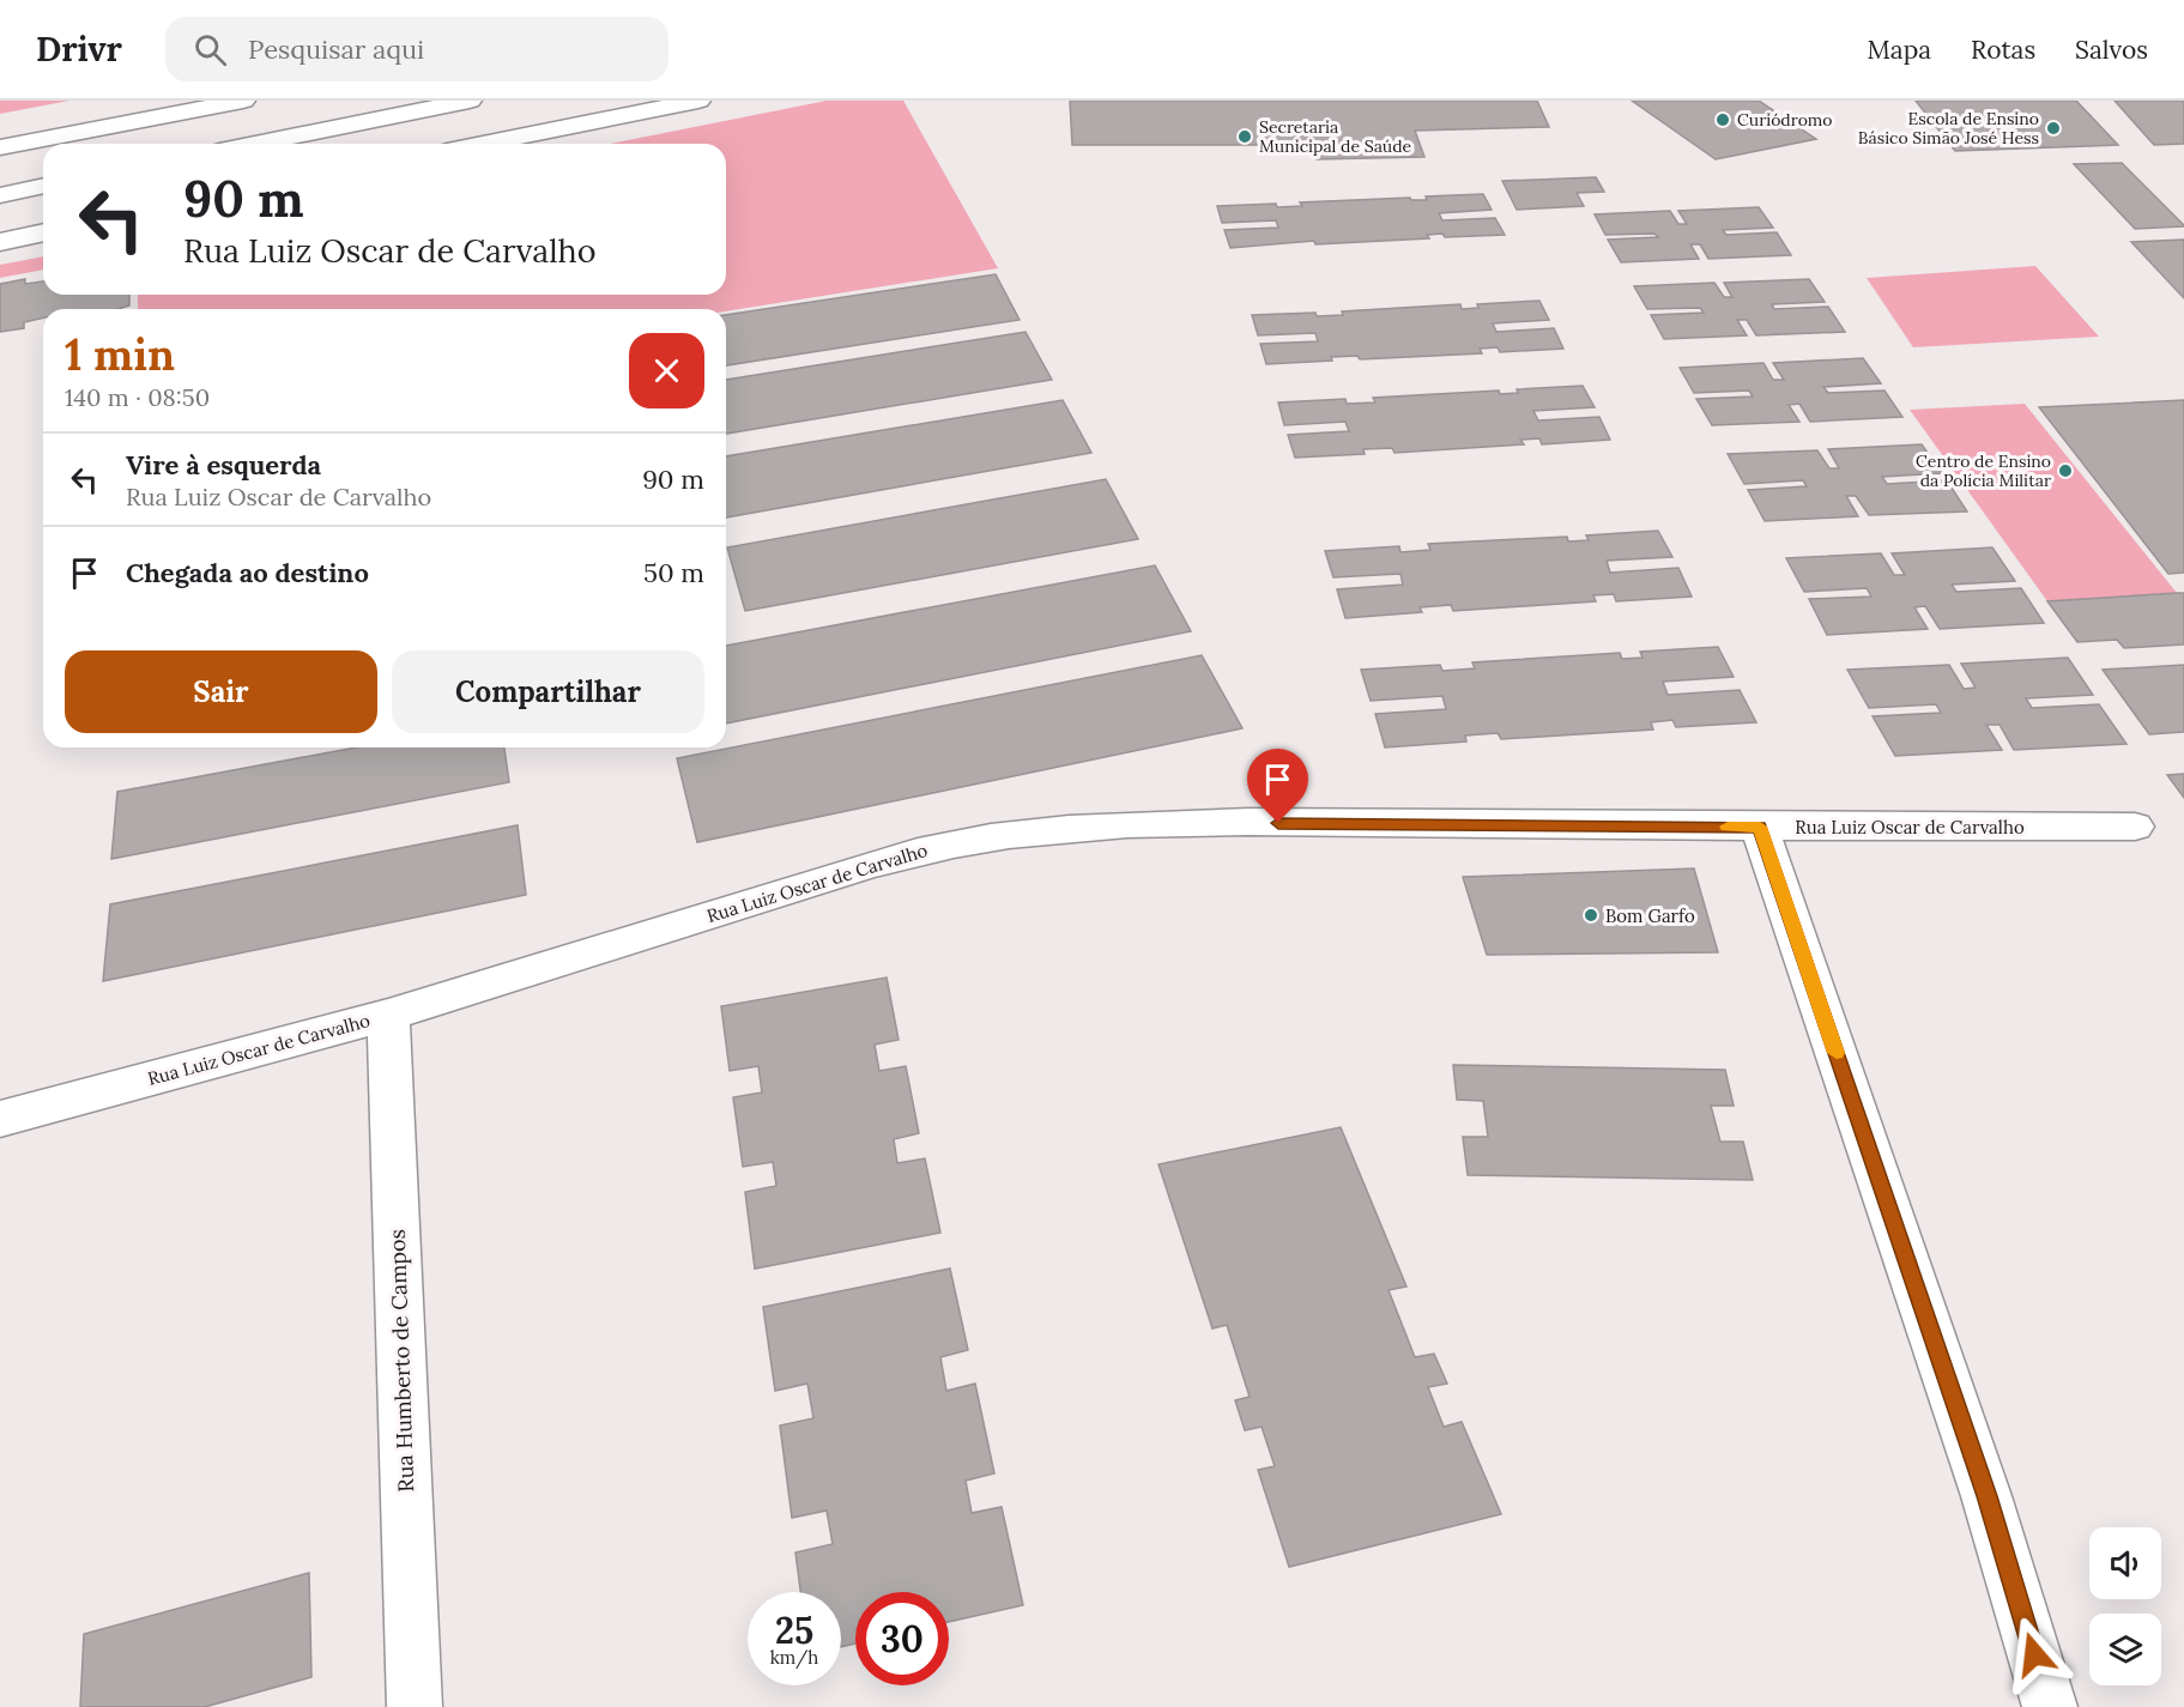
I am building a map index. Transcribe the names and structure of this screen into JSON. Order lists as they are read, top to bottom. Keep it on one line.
{"streets":{"street":["Rua Luiz Oscar de Carvalho","Rua Humberto de Campos"]},"crossings":[["Rua Luiz Oscar de Carvalho","Rua Humberto de Campos"]],"places":["Curiódromo","Escola de Ensino Básico Simão José Hess","Secretaria Municipal de Saúde","Centro de Ensino da Polícia Militar","Bom Garfo"],"page":{"header":"Drivr","search":"Pesquisar aqui","nav":["Mapa","Rotas","Salvos"],"turn":["90 m","Rua Luiz Oscar de Carvalho"],"heading":["1 min","140 m · 08:50"],"list":[{"name":"Vire à esquerda","note":"Rua Luiz Oscar de Carvalho","value":"90 m"},{"name":"Chegada ao destino","value":"50 m"}],"buttons":["Sair","Compartilhar"],"speed":"25 km/h","limit":"30"}}
